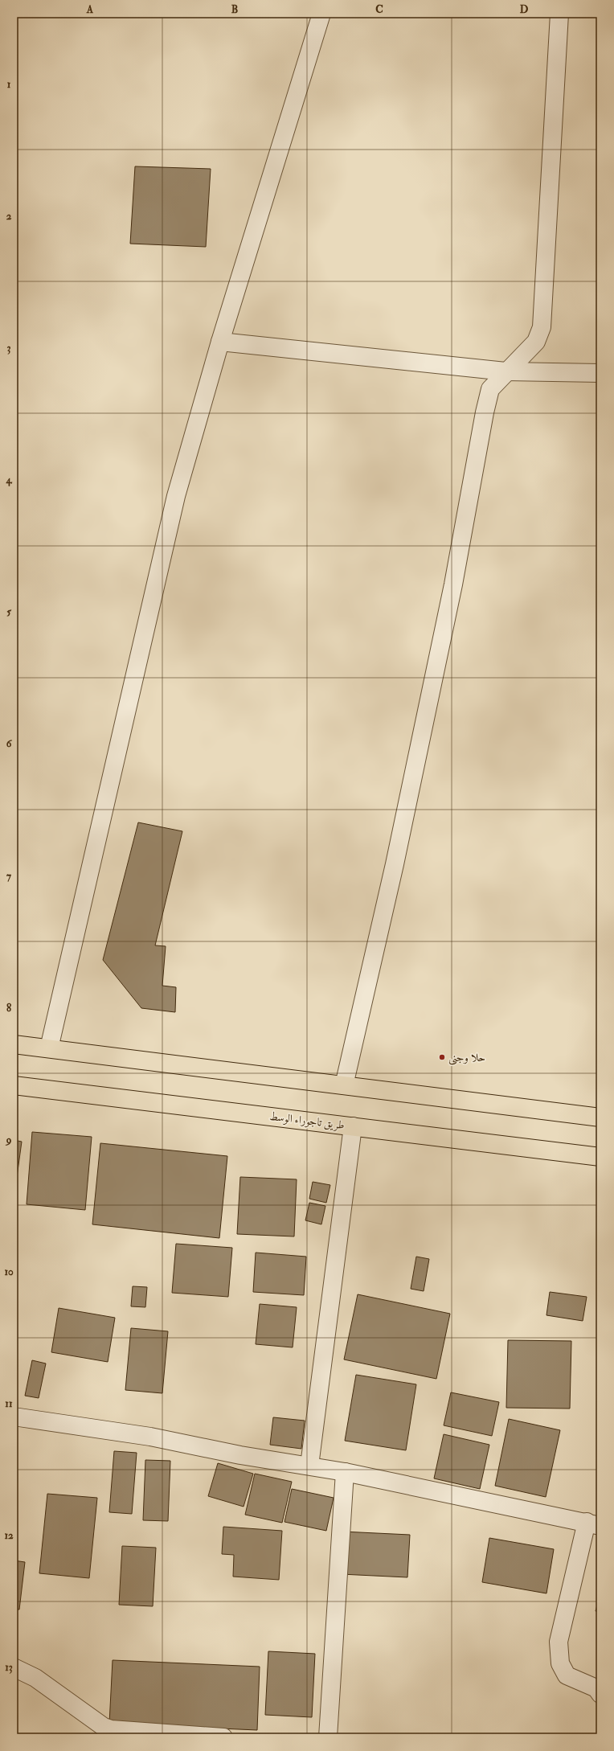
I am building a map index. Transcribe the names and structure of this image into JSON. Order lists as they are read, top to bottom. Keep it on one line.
{"streets":{"main road":["طريق تاجوراء الوسط"]},"places":["حلا وجنى"],"grid":{"columns":["A","B","C","D"],"rows":["1","2","3","4","5","6","7","8","9","10","11","12","13"]}}
